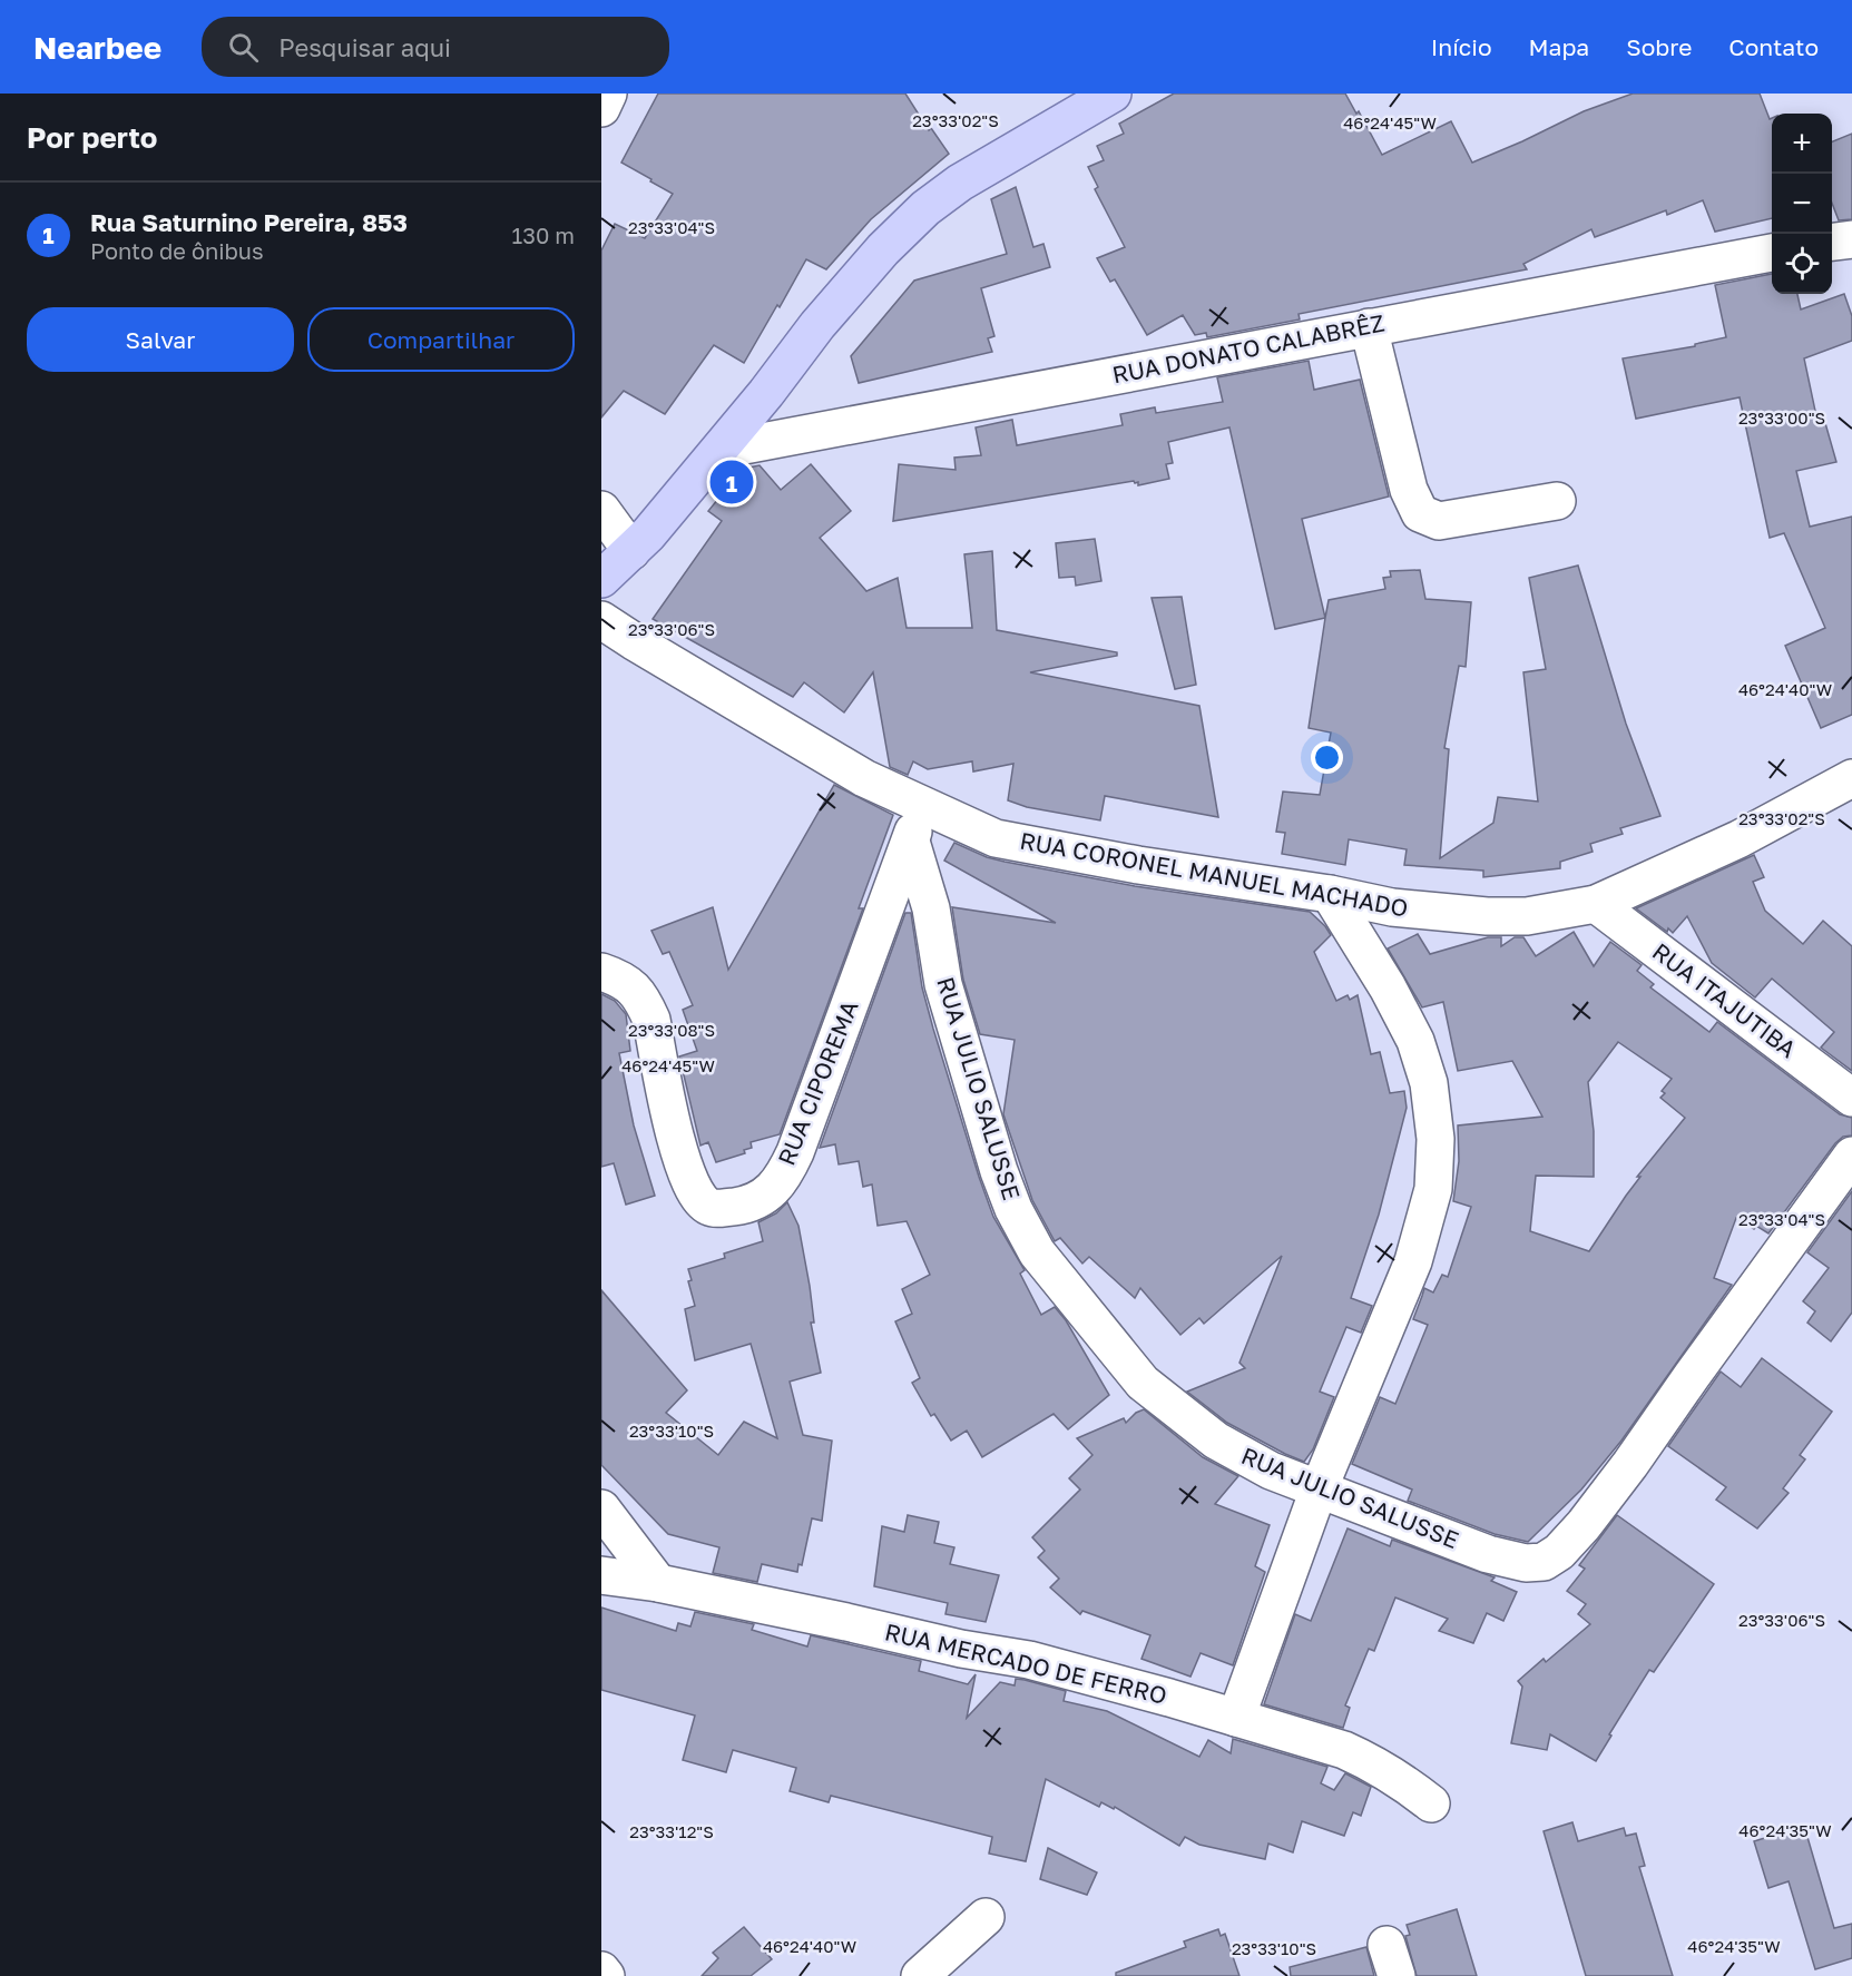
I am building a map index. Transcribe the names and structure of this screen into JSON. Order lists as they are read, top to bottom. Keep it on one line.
{"streets":{"street":["RUA DONATO CALABRÊZ","RUA CORONEL MANUEL MACHADO","RUA ITAJUTIBA","RUA CIPOREMA","RUA JULIO SALUSSE","RUA MERCADO DE FERRO"]},"crossings":[["RUA CORONEL MANUEL MACHADO","RUA ITAJUTIBA"],["RUA CORONEL MANUEL MACHADO","RUA CIPOREMA"],["RUA CIPOREMA","RUA JULIO SALUSSE"]],"page":{"header":"Nearbee","search":"Pesquisar aqui","nav":["Início","Mapa","Sobre","Contato"],"heading":"Por perto","map_buttons":["+","−"],"list":[{"mark":"1","name":"Rua Saturnino Pereira, 853","note":"Ponto de ônibus","value":"130 m"}],"buttons":["Salvar","Compartilhar"],"pins":"1"},"coordinates":["23°33'02\"S","46°24'45\"W","23°33'04\"S","23°33'00\"S","23°33'06\"S","46°24'40\"W","23°33'08\"S","23°33'10\"S","46°24'35\"W","23°33'12\"S"]}
